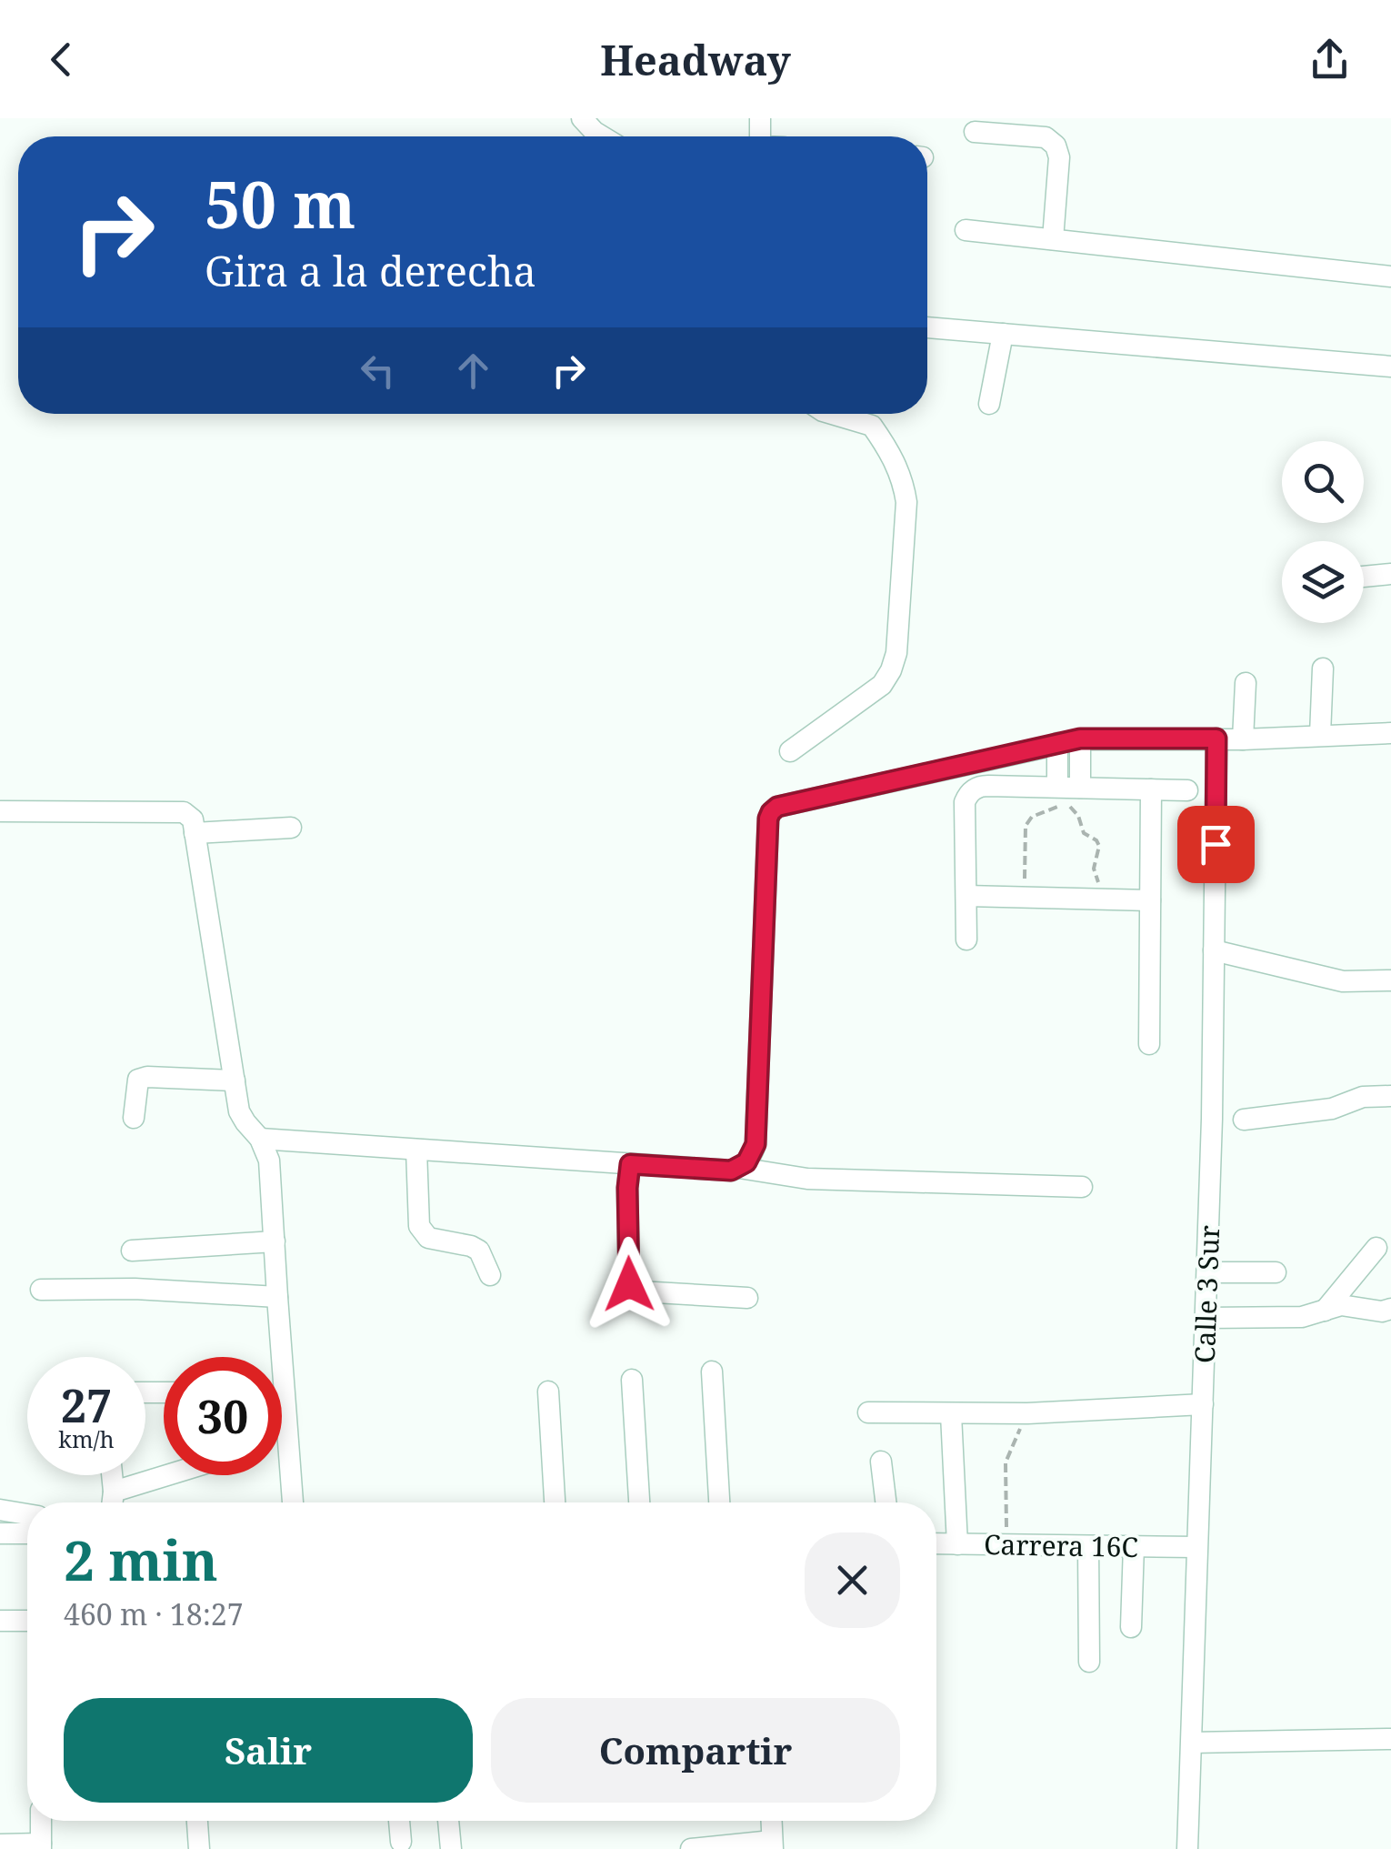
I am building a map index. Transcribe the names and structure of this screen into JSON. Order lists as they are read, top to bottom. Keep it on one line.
{"streets":{"street":["Calle 3 Sur","Carrera 16C"]},"crossings":[["Calle 3 Sur","Carrera 16C"]],"page":{"header":"Headway","turn":["50 m","Gira a la derecha"],"speed":"27 km/h","limit":"30","heading":["2 min","460 m · 18:27"],"buttons":["Salir","Compartir"]}}
